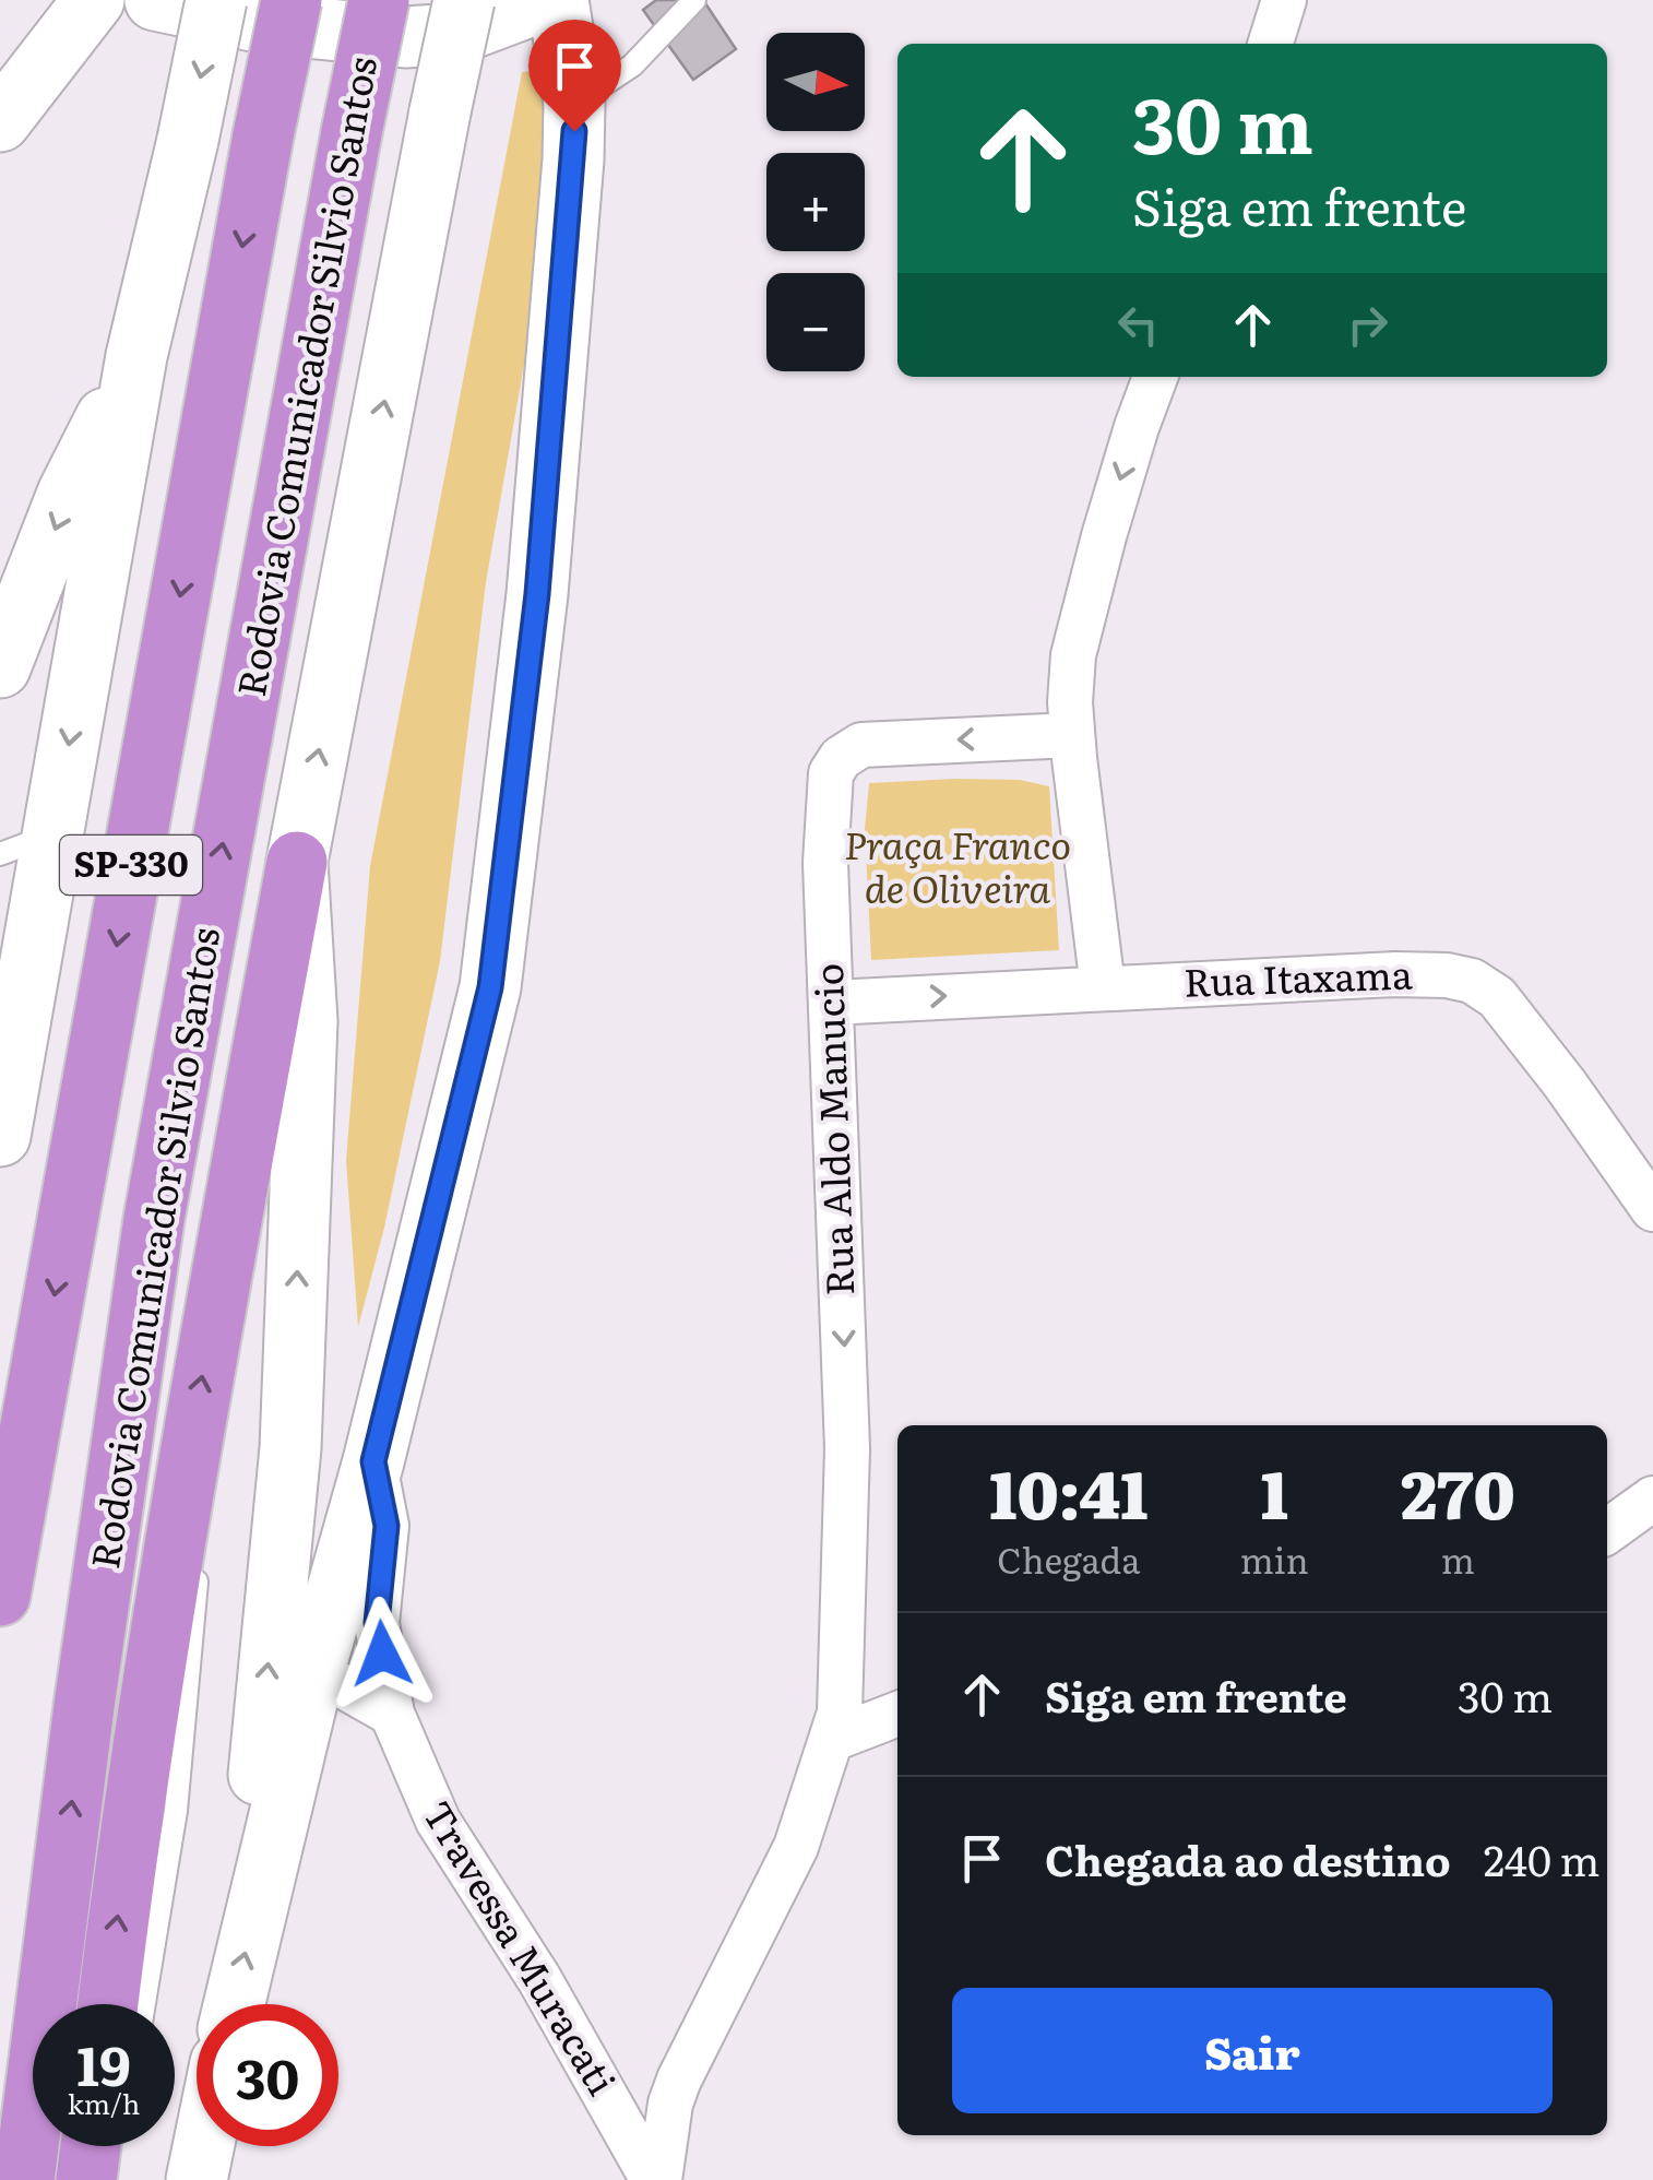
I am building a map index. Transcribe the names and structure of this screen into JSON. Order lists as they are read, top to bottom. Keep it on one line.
{"streets":{"highway":["Rodovia Comunicador Silvio Santos","SP-330"],"street":["Rua Itaxama","Rua Aldo Manucio","Travessa Muracati"]},"crossings":[["Rua Itaxama","Rua Aldo Manucio"],["Rua Aldo Manucio","Travessa Muracati"]],"one_way":["Rua Aldo Manucio"],"parks":["Praça Franco de Oliveira"],"north":"right","page":{"map_buttons":["+","−"],"turn":["30 m","Siga em frente"],"eta":["10:41","Chegada","1","min","270","m"],"list":[{"name":"Siga em frente","value":"30 m"},{"name":"Chegada ao destino","value":"240 m"}],"buttons":"Sair","speed":"19 km/h","limit":"30"}}
